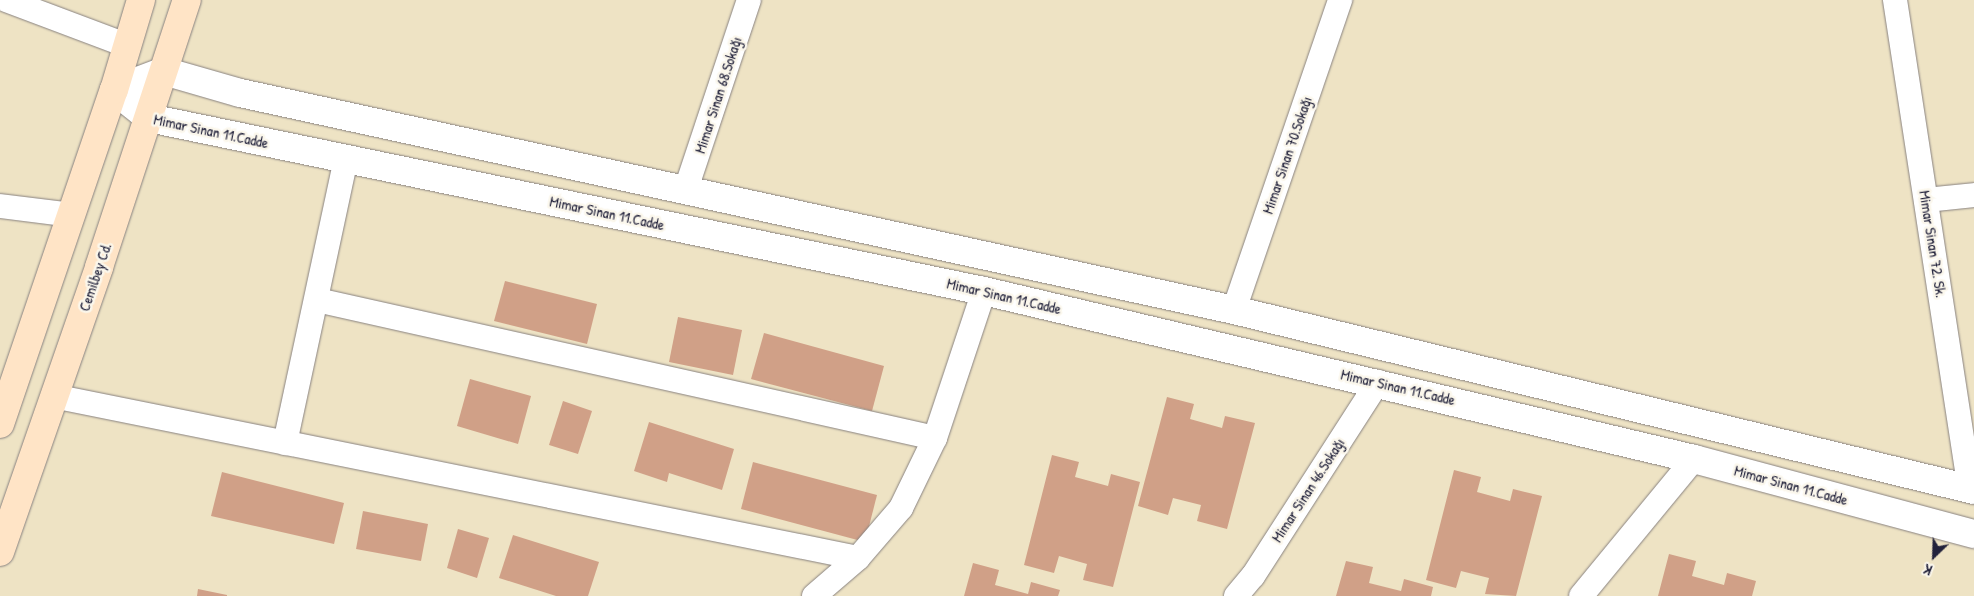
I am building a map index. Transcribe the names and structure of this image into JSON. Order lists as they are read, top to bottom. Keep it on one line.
{"streets":{"main road":["Cemilbey Cd."],"street":["Mimar Sinan 68.Sokağı","Mimar Sinan 11.Cadde","Mimar Sinan 70.Sokağı","Mimar Sinan 72. Sk.","Mimar Sinan 46.Sokağı"]},"crossings":[["Mimar Sinan 11.Cadde","Cemilbey Cd."],["Mimar Sinan 11.Cadde","Mimar Sinan 46.Sokağı"]],"north":"bottom left"}
